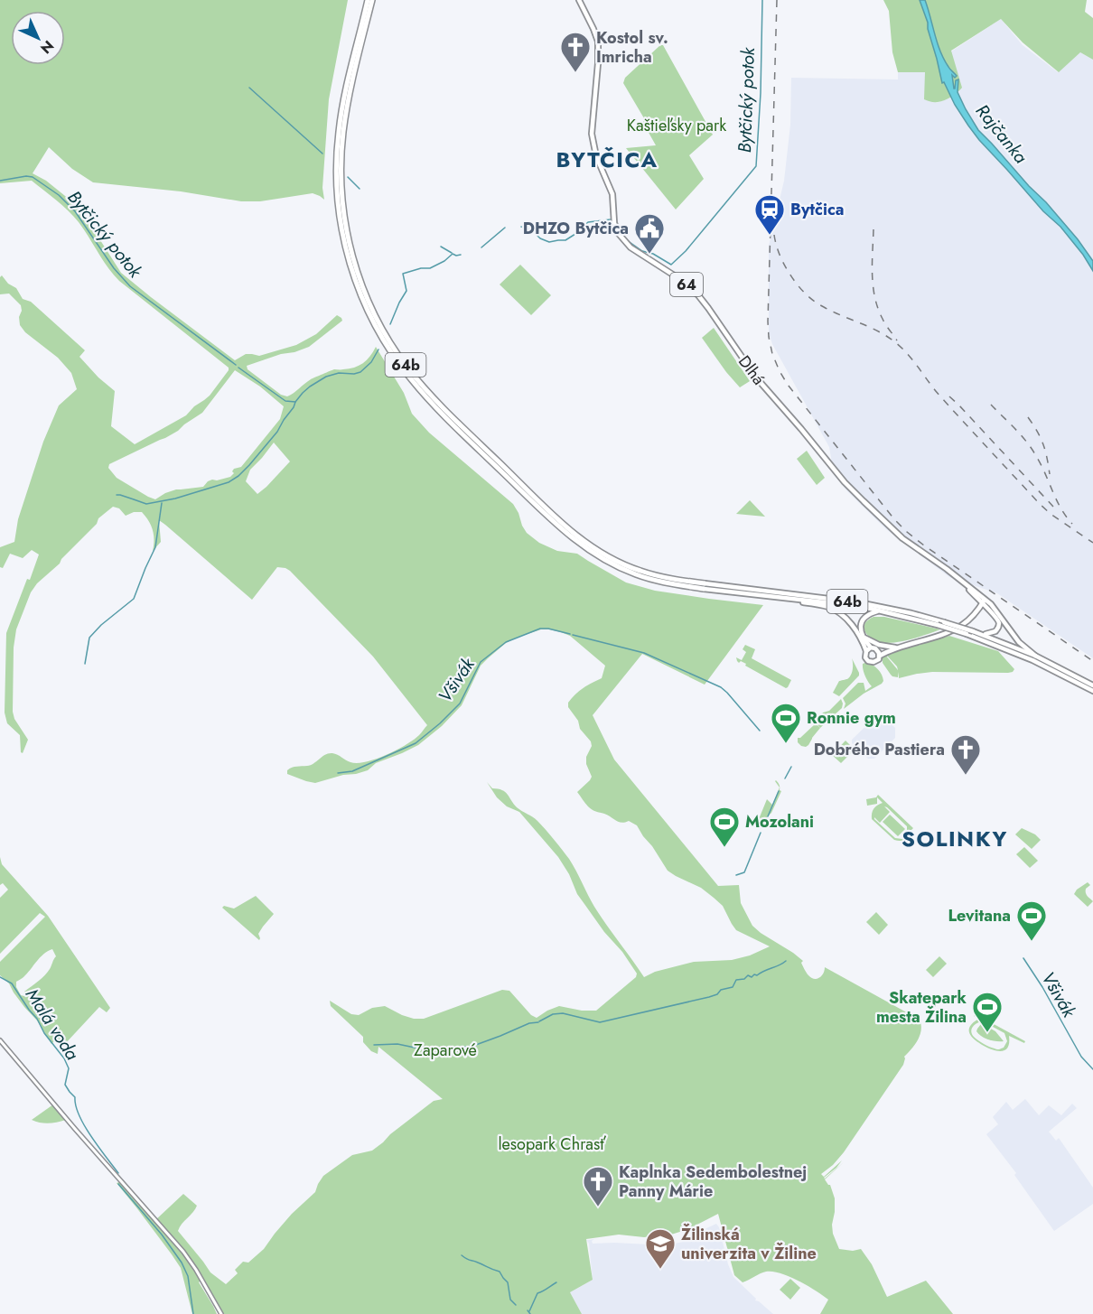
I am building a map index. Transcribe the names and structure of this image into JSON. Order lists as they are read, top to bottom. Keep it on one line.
{"streets":{"highway":["64b"],"main road":["64","Dlhá"]},"districts":["BYTČICA","SOLINKY"],"water":["Bytčický potok","Rajčanka","Všivák","Malá voda"],"parks":["Kaštieľsky park","Zaparové","lesopark Chrasť"],"places":{"church":["Kostol sv. Imricha","Dobrého Pastiera","Kaplnka Sedembolestnej Panny Márie"],"station":["Bytčica"],"public building":["DHZO Bytčica"],"sports":["Ronnie gym","Mozolani","Levitana","Skatepark mesta Žilina"],"school or university":["Žilinská univerzita v Žiline"]},"north":"bottom right"}
